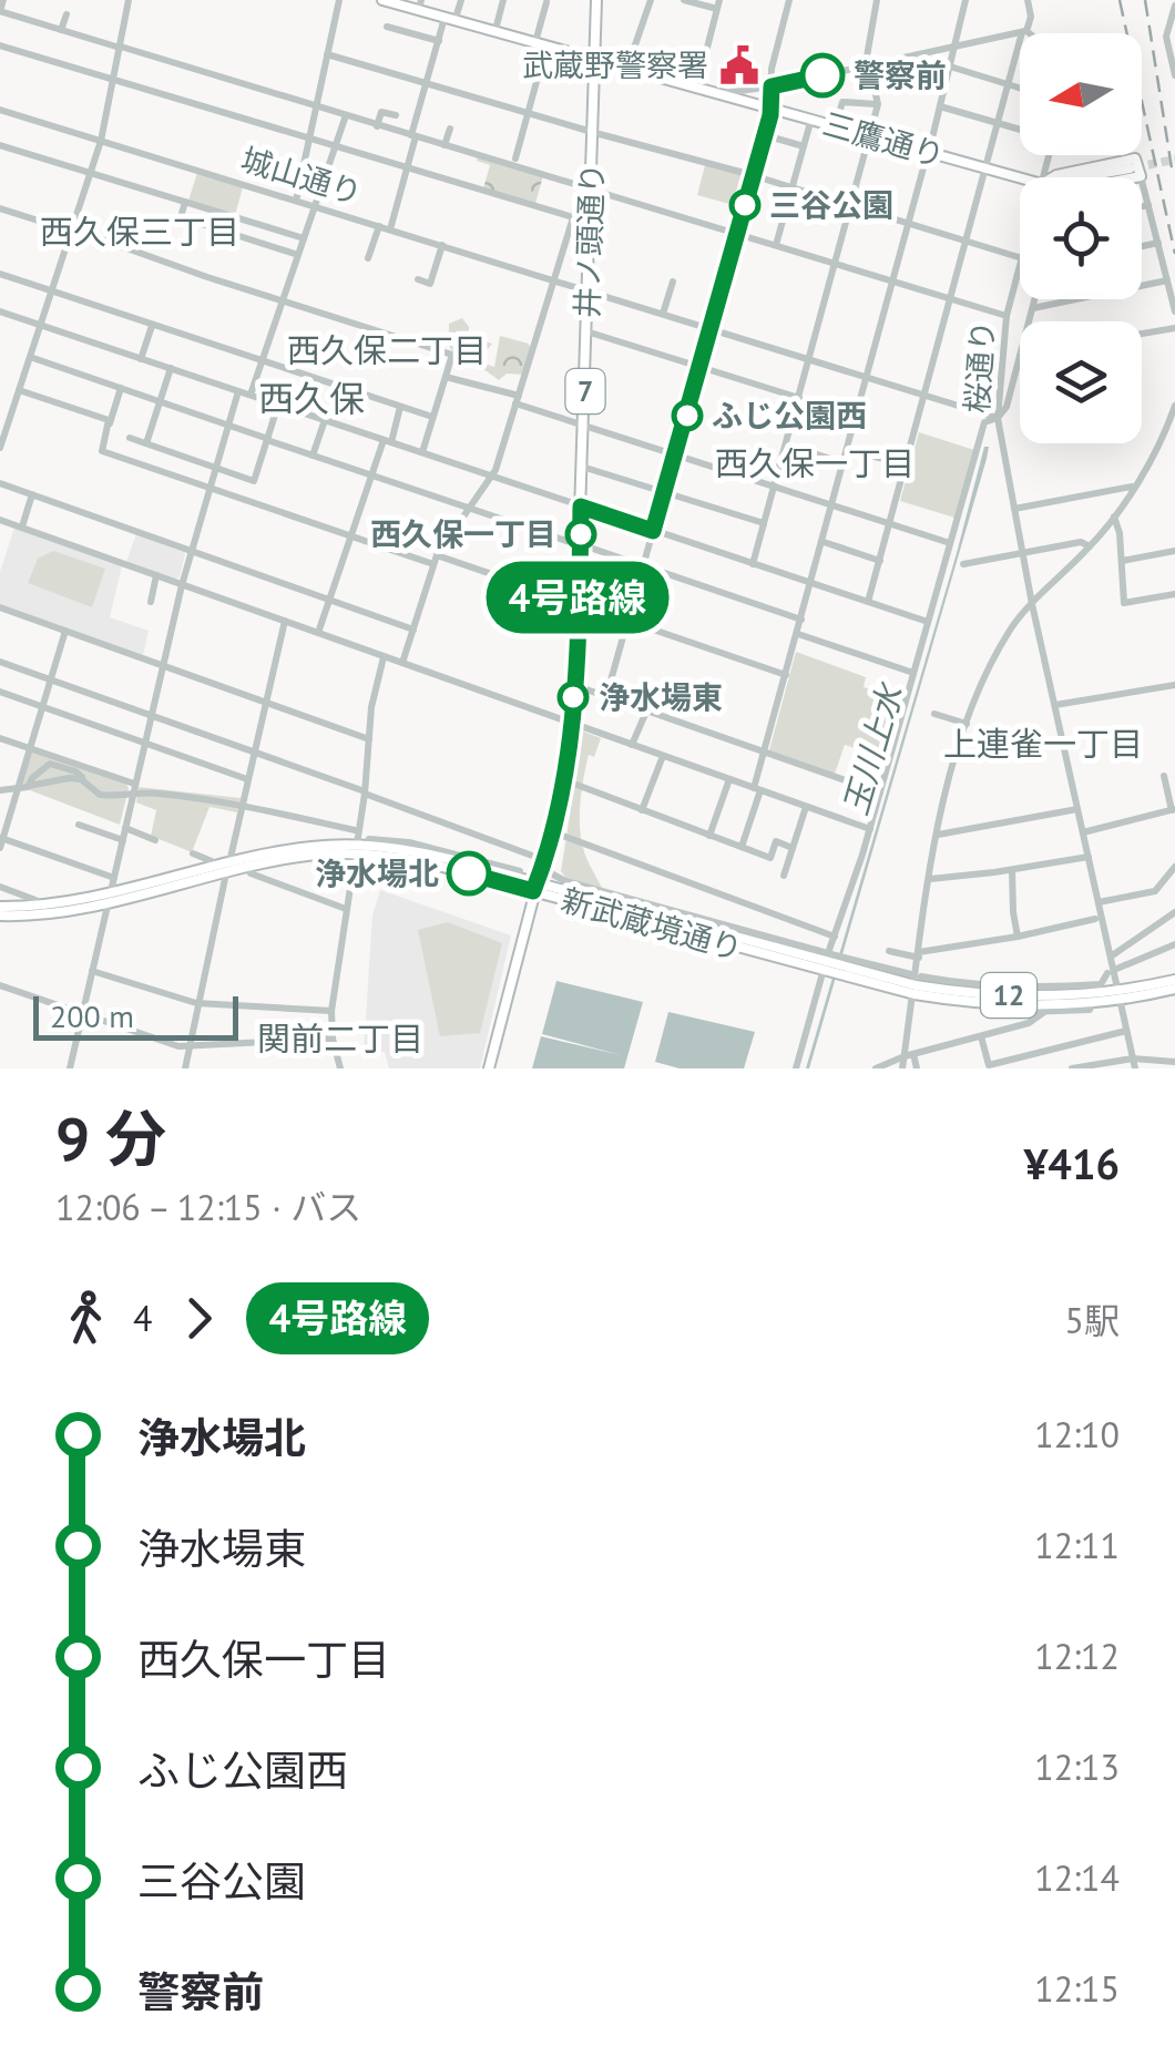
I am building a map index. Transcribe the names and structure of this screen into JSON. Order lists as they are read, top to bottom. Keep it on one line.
{"streets":{"main road":["三鷹通り","井ノ頭通り","7","新武蔵境通り","12"],"street":["城山通り","桜通り"]},"crossings":[["三鷹通り","井ノ頭通り"],["城山通り","井ノ頭通り"],["城山通り","桜通り"],["井ノ頭通り","新武蔵境通り"],["桜通り","新武蔵境通り"]],"districts":["西久保三丁目","西久保二丁目","西久保","西久保一丁目","上連雀一丁目","関前二丁目"],"water":["玉川上水"],"places":{"public building":["武蔵野警察署"],"other":["警察前","三谷公園","ふじ公園西","西久保一丁目","浄水場東","浄水場北"]},"lines":["bus line 4号路線"],"scale_bar":"200 m","north":"left","page":{"on_map":"4号路線","scale":"200 m","heading":["9 分","12:06 – 12:15 · バス","¥416"],"legs":["4","4号路線","5駅"],"list":[{"name":"浄水場北","value":"12:10"},{"name":"浄水場東","value":"12:11"},{"name":"西久保一丁目","value":"12:12"},{"name":"ふじ公園西","value":"12:13"},{"name":"三谷公園","value":"12:14"},{"name":"警察前","value":"12:15"}]}}
